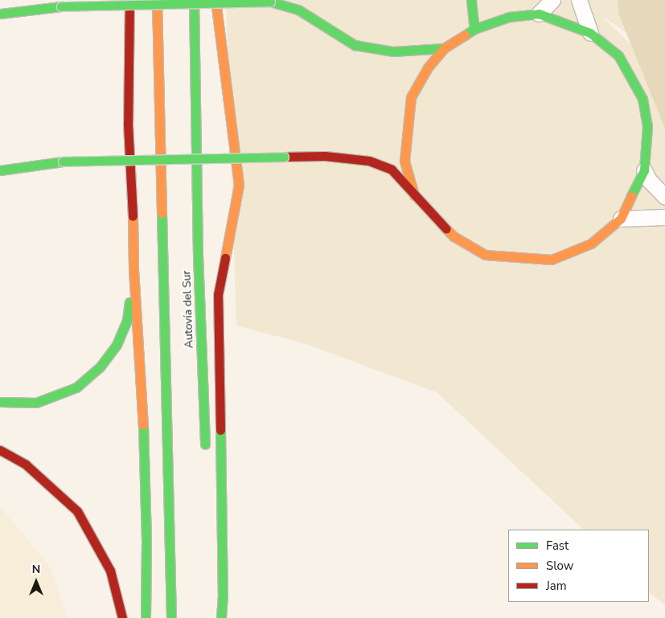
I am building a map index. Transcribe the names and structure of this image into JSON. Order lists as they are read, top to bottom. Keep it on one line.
{"streets":{"highway":["Autovía del Sur"]},"legend":["Fast","Slow","Jam"],"north":"top"}
